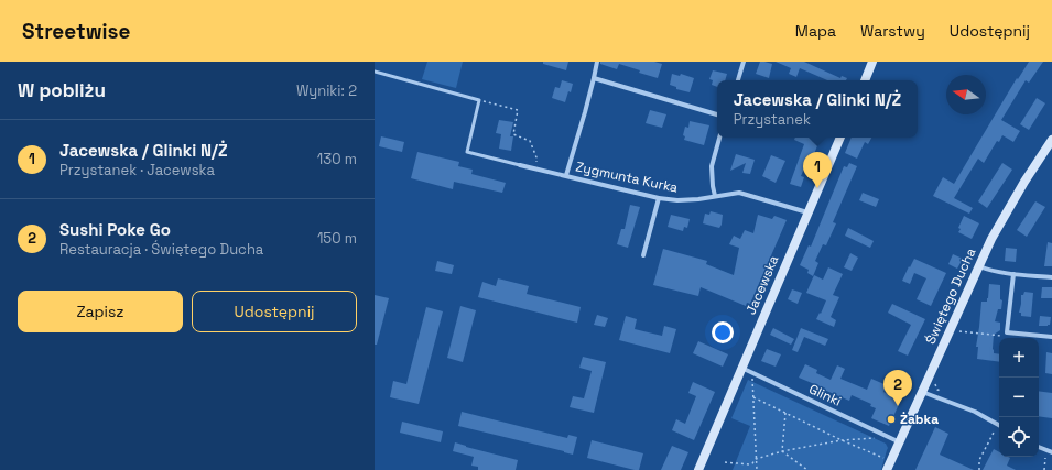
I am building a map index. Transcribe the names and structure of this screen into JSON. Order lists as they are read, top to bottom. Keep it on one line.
{"streets":{"street":["Zygmunta Kurka","Jacewska","Świętego Ducha","Glinki"]},"crossings":[["Zygmunta Kurka","Jacewska"],["Jacewska","Glinki"],["Świętego Ducha","Glinki"]],"places":["Żabka"],"north":"left","page":{"header":"Streetwise","nav":["Mapa","Warstwy","Udostępnij"],"heading":["W pobliżu","Wyniki: 2"],"popup":["Jacewska / Glinki N/Ż","Przystanek"],"list":[{"mark":"1","name":"Jacewska / Glinki N/Ż","note":"Przystanek · Jacewska","value":"130 m"},{"mark":"2","name":"Sushi Poke Go","note":"Restauracja · Świętego Ducha","value":"150 m"}],"pins":["1","2"],"buttons":["Zapisz","Udostępnij"],"map_buttons":["+","−"]}}
